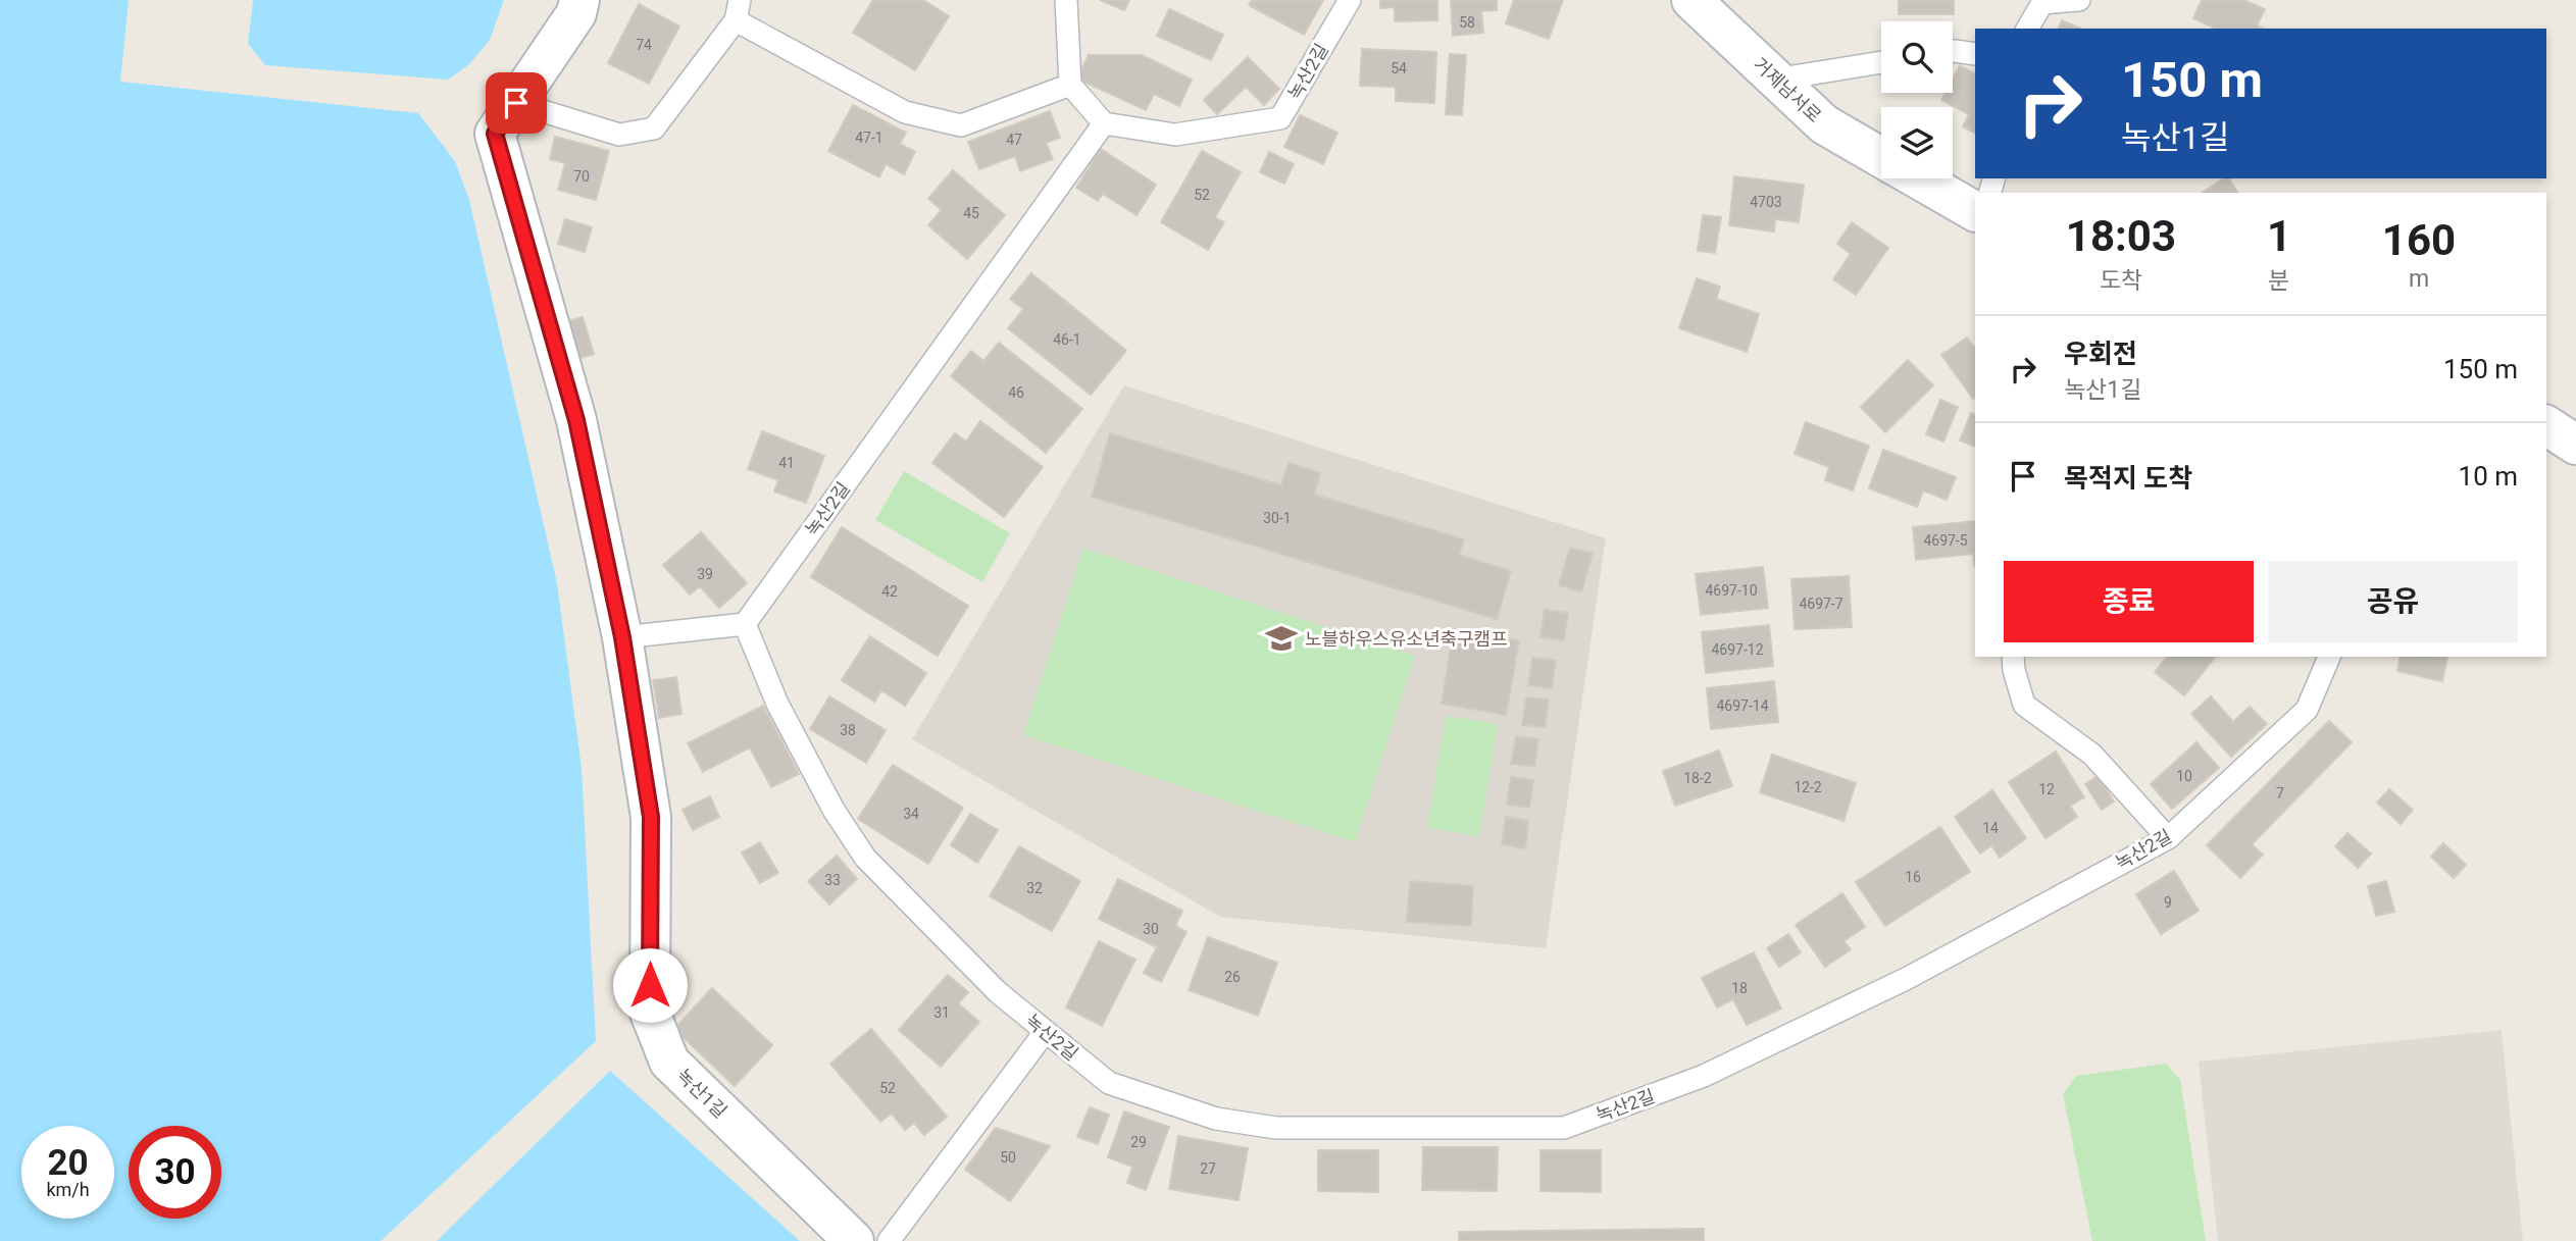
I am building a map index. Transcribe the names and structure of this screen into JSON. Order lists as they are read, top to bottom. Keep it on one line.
{"streets":{"street":["거제남서로","녹산1길"],"lane":["녹산2길"]},"places":{"school or university":["노블하우스유소년축구캠프"]},"house_numbers":["58","74","54","47-1","47","70","52","4703","45","46-1","46","41","30-1","4697-5","39","4697-10","42","4697-7","4697-12","4697-14","38","10","18-2","12-2","12","7","34","14","16","33","32","9","30","26","18","31","52","29","50","27"],"page":{"turn":["150 m","녹산1길"],"eta":["18:03","도착","1","분","160","m"],"list":[{"name":"우회전","note":"녹산1길","value":"150 m"},{"name":"목적지 도착","value":"10 m"}],"buttons":["종료","공유"],"speed":"20 km/h","limit":"30"}}
